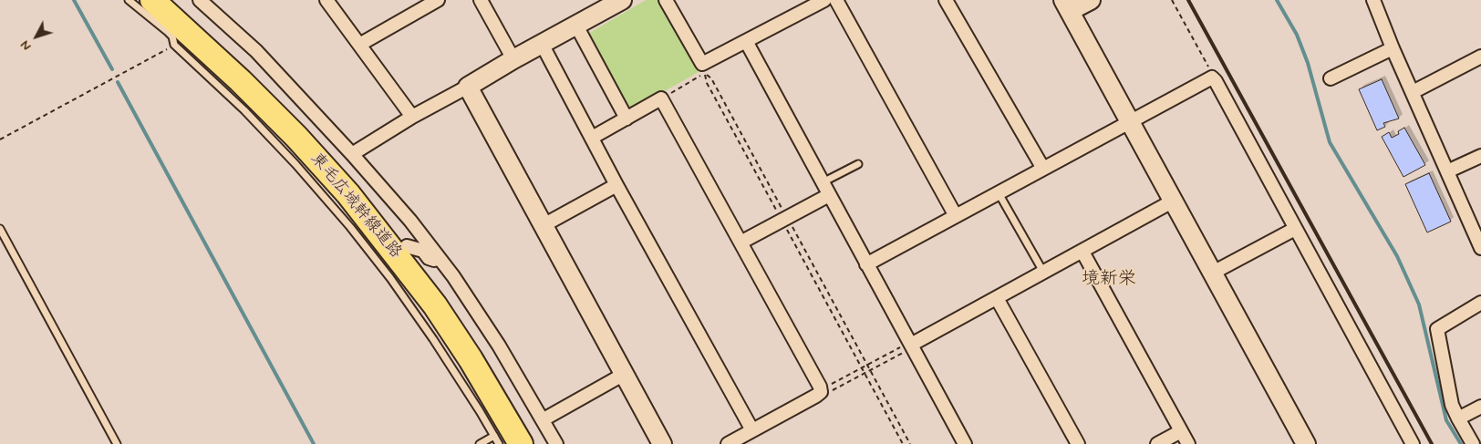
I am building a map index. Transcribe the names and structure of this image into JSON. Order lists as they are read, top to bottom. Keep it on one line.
{"streets":{"highway":["東毛広域幹線道路"]},"districts":["境新栄"],"north":"bottom left"}
